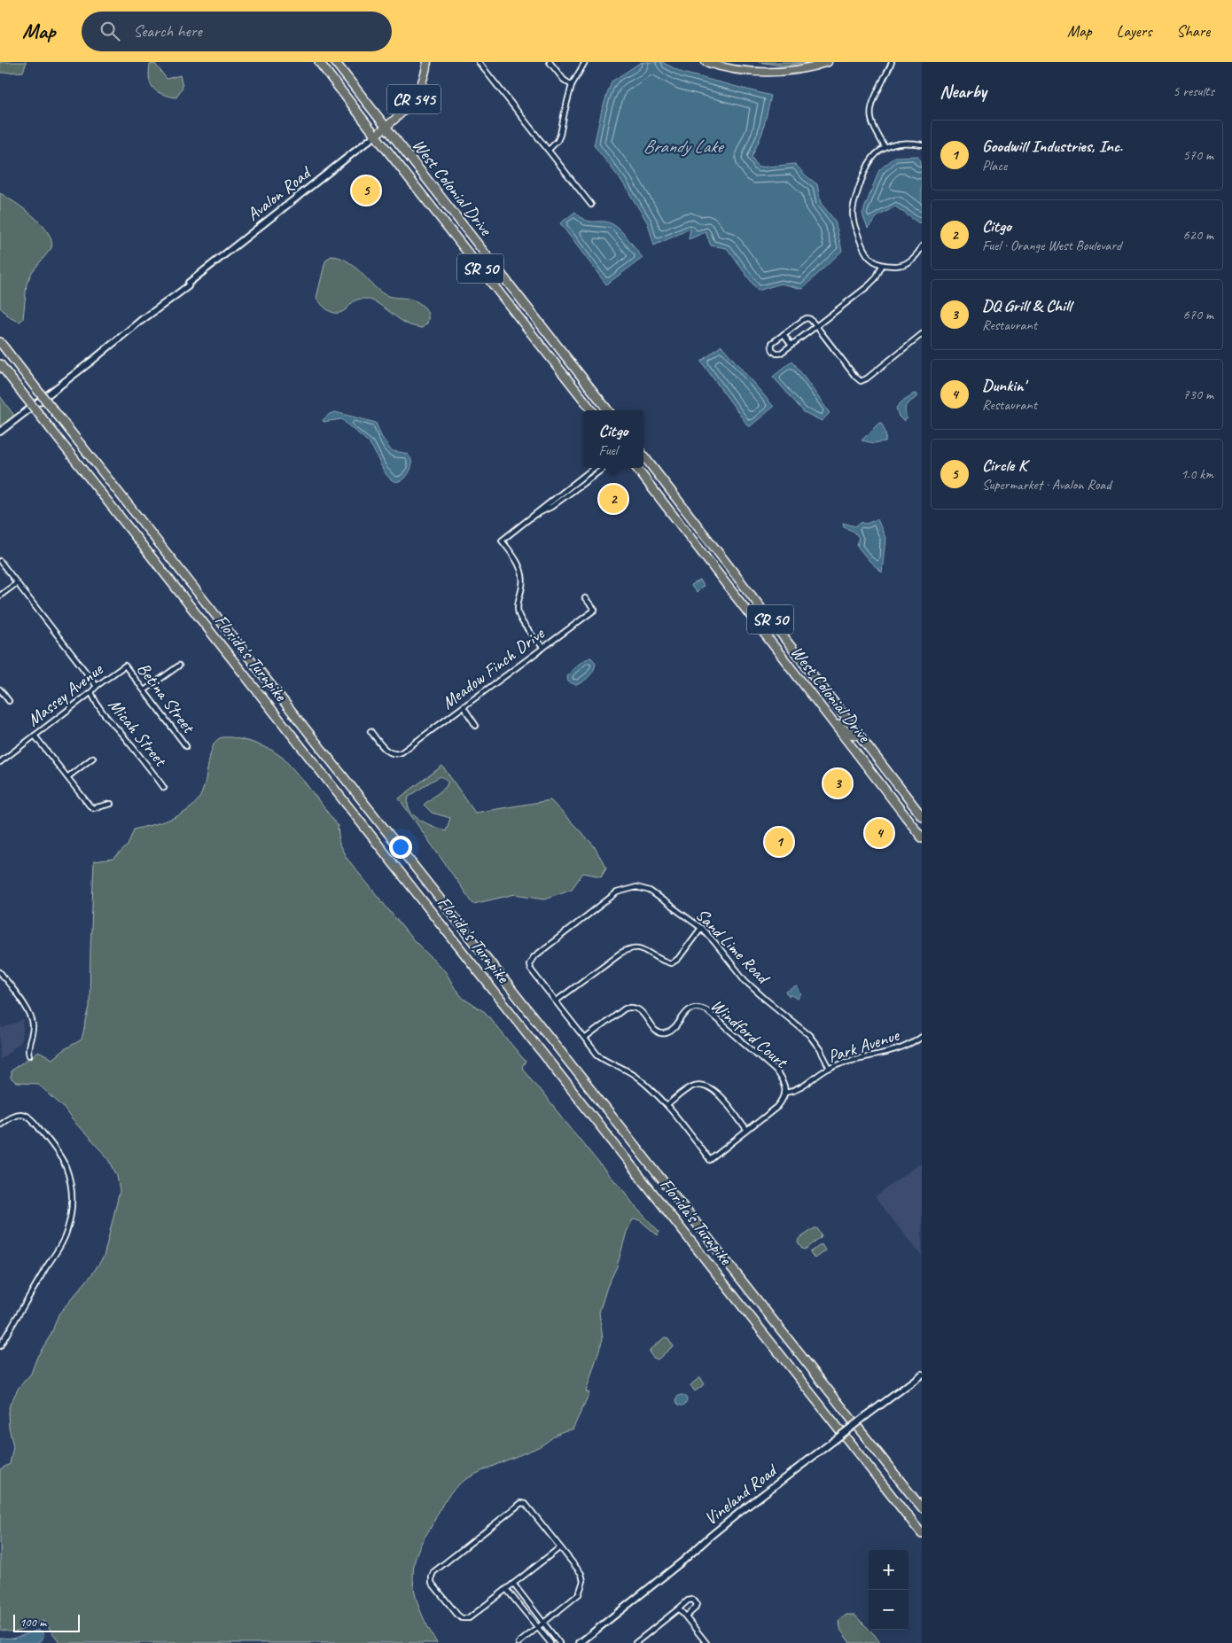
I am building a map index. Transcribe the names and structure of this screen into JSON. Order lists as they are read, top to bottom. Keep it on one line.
{"streets":{"highway":["West Colonial Drive","SR 50","Florida's Turnpike"],"main road":["CR 545","Avalon Road","Vineland Road"],"street":["Meadow Finch Drive","Massey Avenue","Betina Street","Micah Street","Sand Lime Road","Windford Court","Park Avenue"]},"crossings":[["CR 545","West Colonial Drive"],["CR 545","Avalon Road"],["West Colonial Drive","Avalon Road"],["Massey Avenue","Betina Street"],["Massey Avenue","Micah Street"],["Sand Lime Road","Park Avenue"],["Windford Court","Park Avenue"]],"water":["Brandy Lake"],"scale_bar":"100 m","page":{"header":"Map","search":"Search here","nav":["Map","Layers","Share"],"heading":["Nearby","5 results"],"list":[{"mark":"1","name":"Goodwill Industries, Inc.","note":"Place","value":"570 m"},{"mark":"2","name":"Citgo","note":"Fuel · Orange West Boulevard","value":"620 m"},{"mark":"3","name":"DQ Grill & Chill","note":"Restaurant","value":"670 m"},{"mark":"4","name":"Dunkin'","note":"Restaurant","value":"730 m"},{"mark":"5","name":"Circle K","note":"Supermarket · Avalon Road","value":"1.0 km"}],"pins":["5","2","3","4","1"],"popup":["Citgo","Fuel"],"map_buttons":["+","−"],"scale":"100 m"}}
